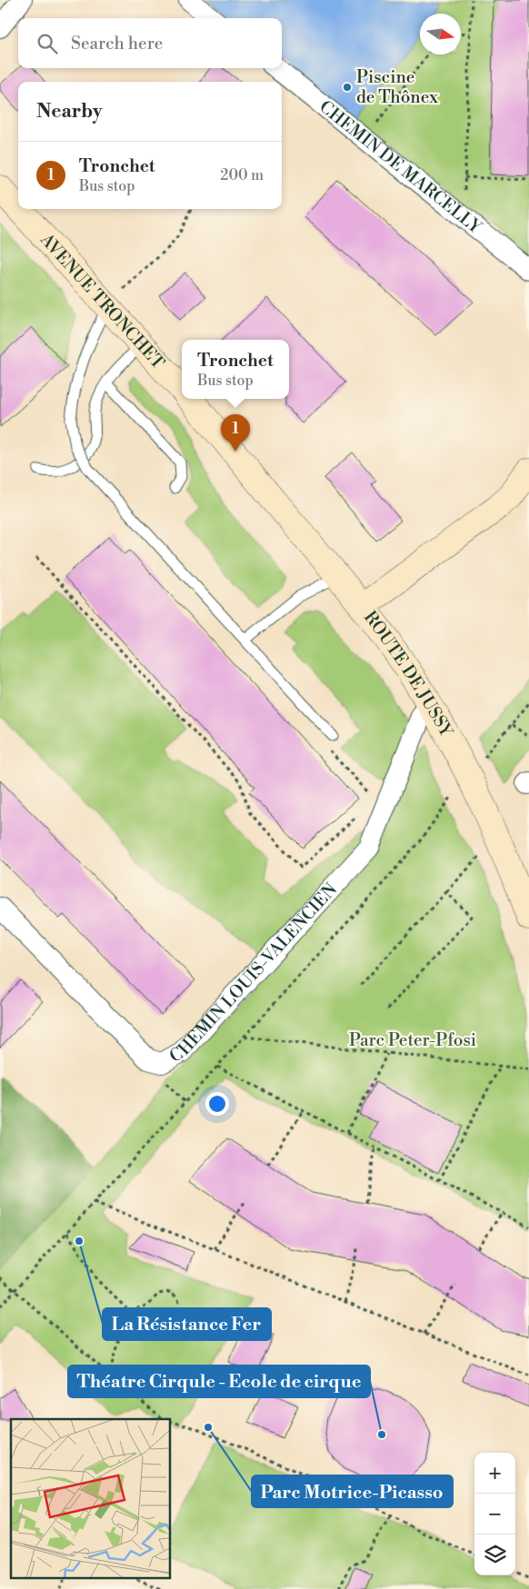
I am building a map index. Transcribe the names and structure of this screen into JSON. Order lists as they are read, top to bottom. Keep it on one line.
{"streets":{"main road":["AVENUE TRONCHET","ROUTE DE JUSSY"],"street":["CHEMIN DE MARCELLY","CHEMIN LOUIS-VALENCIEN"]},"crossings":[["AVENUE TRONCHET","ROUTE DE JUSSY"],["ROUTE DE JUSSY","CHEMIN LOUIS-VALENCIEN"]],"parks":["Parc Peter-Pfosi"],"places":["Piscine de Thônex","La Résistance Fer","Parc Motrice-Picasso","Théatre Cirqule - Ecole de cirque"],"north":"right","page":{"search":"Search here","heading":"Nearby","list":[{"mark":"1","name":"Tronchet","note":"Bus stop","value":"200 m"}],"popup":["Tronchet","Bus stop"],"pins":"1","map_buttons":["+","−"]}}
